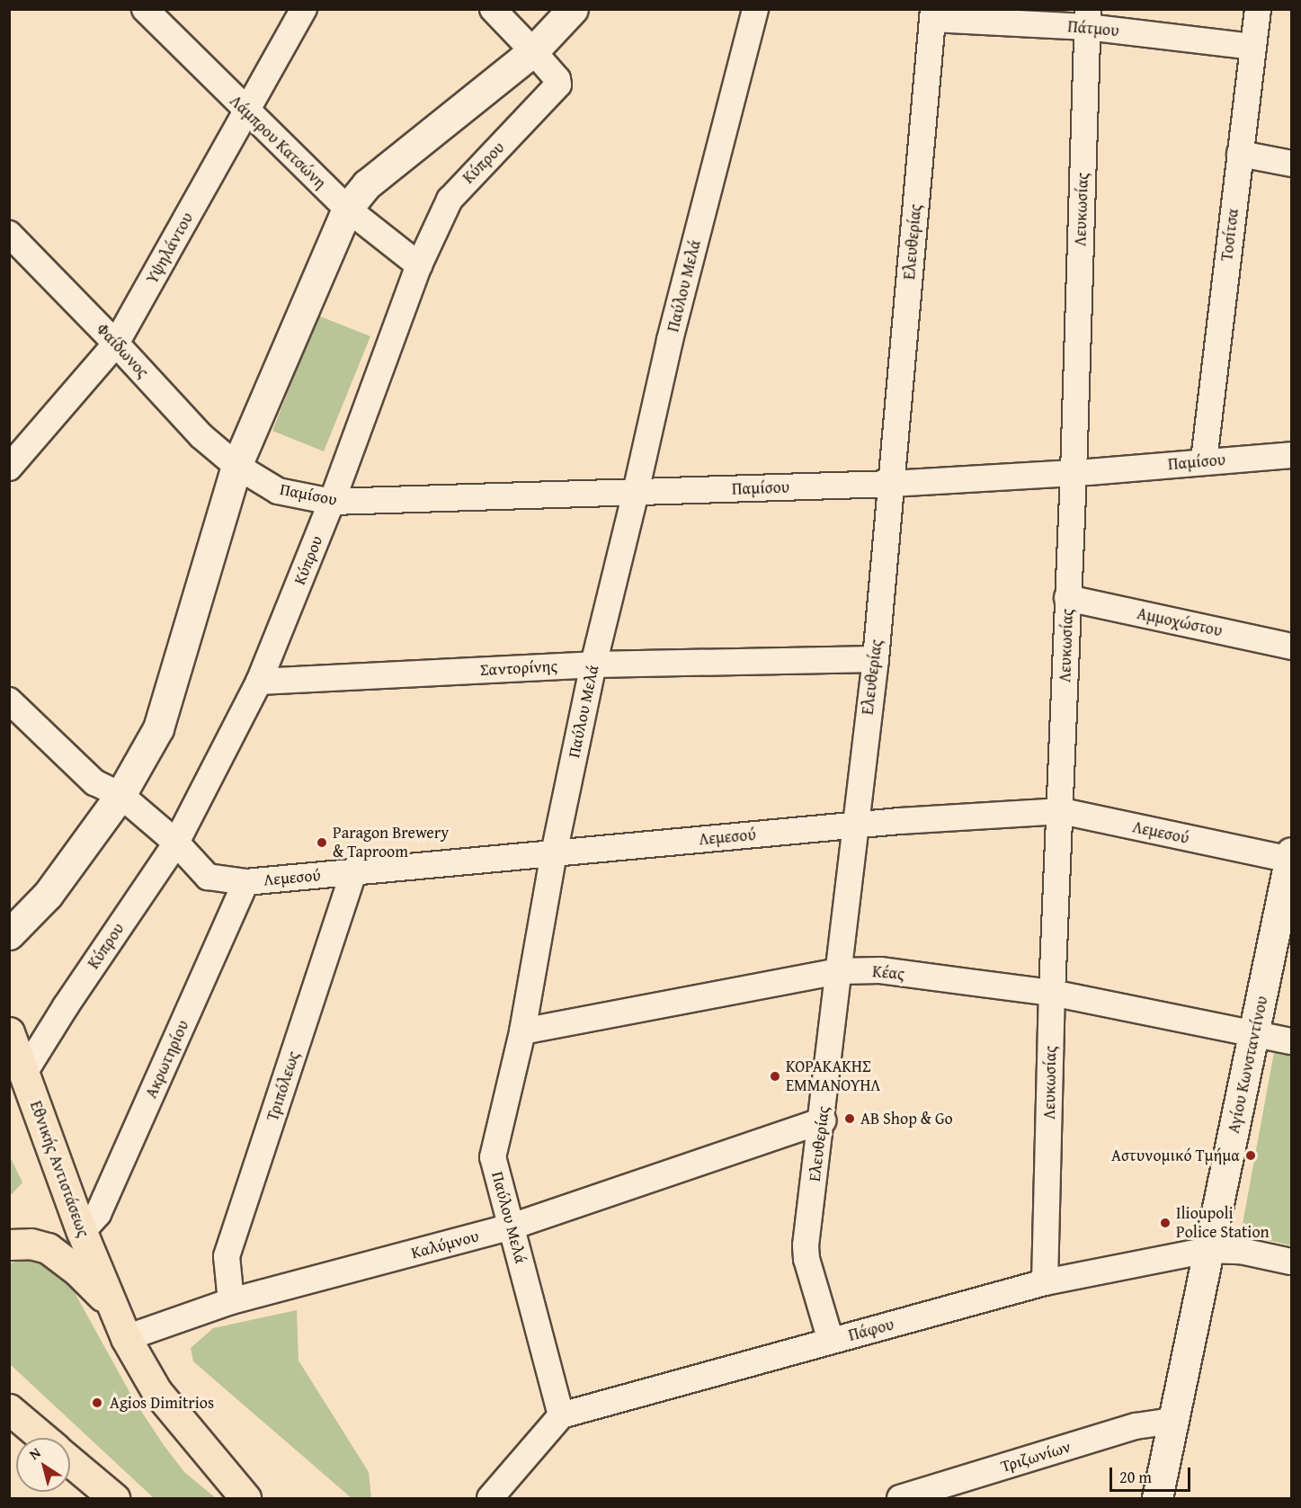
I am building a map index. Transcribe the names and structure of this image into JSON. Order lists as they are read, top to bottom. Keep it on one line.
{"streets":{"main road":["Εθνικής Αντιστάσεως"],"street":["Πάτμου","Λάμπρου Κατσώνη","Κύπρου","Λευκωσίας","Τοσίτσα","Ελευθερίας","Υψηλάντου","Παύλου Μελά","Φαίδωνος","Παμίσου","Αμμοχώστου","Σαντορίνης","Λεμεσού","Κέας","Ακρωτηρίου","Αγίου Κωνσταντίνου","Τριπόλεως","Καλύμνου","Πάφου","Τριζωνίων"]},"crossings":[["Πάτμου","Λευκωσίας"],["Πάτμου","Τοσίτσα"],["Πάτμου","Ελευθερίας"],["Λάμπρου Κατσώνη","Κύπρου"],["Λάμπρου Κατσώνη","Υψηλάντου"],["Κύπρου","Παμίσου"],["Κύπρου","Σαντορίνης"],["Κύπρου","Λεμεσού"],["Κύπρου","Εθνικής Αντιστάσεως"],["Λευκωσίας","Παμίσου"],["Λευκωσίας","Αμμοχώστου"],["Λευκωσίας","Λεμεσού"],["Λευκωσίας","Κέας"],["Λευκωσίας","Πάφου"],["Τοσίτσα","Παμίσου"],["Ελευθερίας","Παμίσου"],["Ελευθερίας","Σαντορίνης"],["Ελευθερίας","Λεμεσού"],["Ελευθερίας","Κέας"],["Ελευθερίας","Καλύμνου"],["Ελευθερίας","Πάφου"],["Υψηλάντου","Φαίδωνος"],["Παύλου Μελά","Παμίσου"],["Παύλου Μελά","Σαντορίνης"],["Παύλου Μελά","Λεμεσού"],["Παύλου Μελά","Κέας"],["Παύλου Μελά","Καλύμνου"],["Παύλου Μελά","Πάφου"],["Φαίδωνος","Παμίσου"],["Λεμεσού","Ακρωτηρίου"],["Λεμεσού","Αγίου Κωνσταντίνου"],["Λεμεσού","Τριπόλεως"],["Κέας","Αγίου Κωνσταντίνου"],["Ακρωτηρίου","Εθνικής Αντιστάσεως"],["Αγίου Κωνσταντίνου","Πάφου"],["Αγίου Κωνσταντίνου","Τριζωνίων"],["Τριπόλεως","Καλύμνου"],["Εθνικής Αντιστάσεως","Καλύμνου"]],"places":["Paragon Brewery & Taproom","ΚΟΡΑΚΑΚΗΣ ΕΜΜΑΝΟΥΗΛ","ΑΒ Shop & Go","Αστυνομικό Τμήμα","Ilioupoli Police Station","Agios Dimitrios"],"scale_bar":"20 m","north":"top left"}
